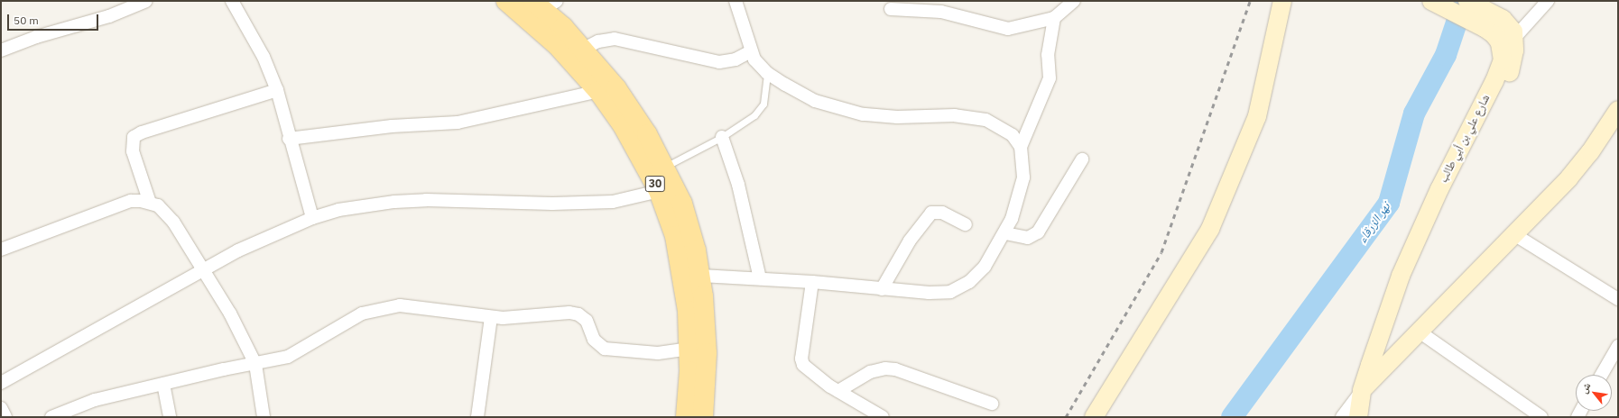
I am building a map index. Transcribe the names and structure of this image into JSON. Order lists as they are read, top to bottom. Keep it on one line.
{"streets":{"main road":["30"],"street":["شارع علي بن أبي طالب"]},"water":["نهر الزرقاء"],"scale_bar":"50 m","north":"top left"}
